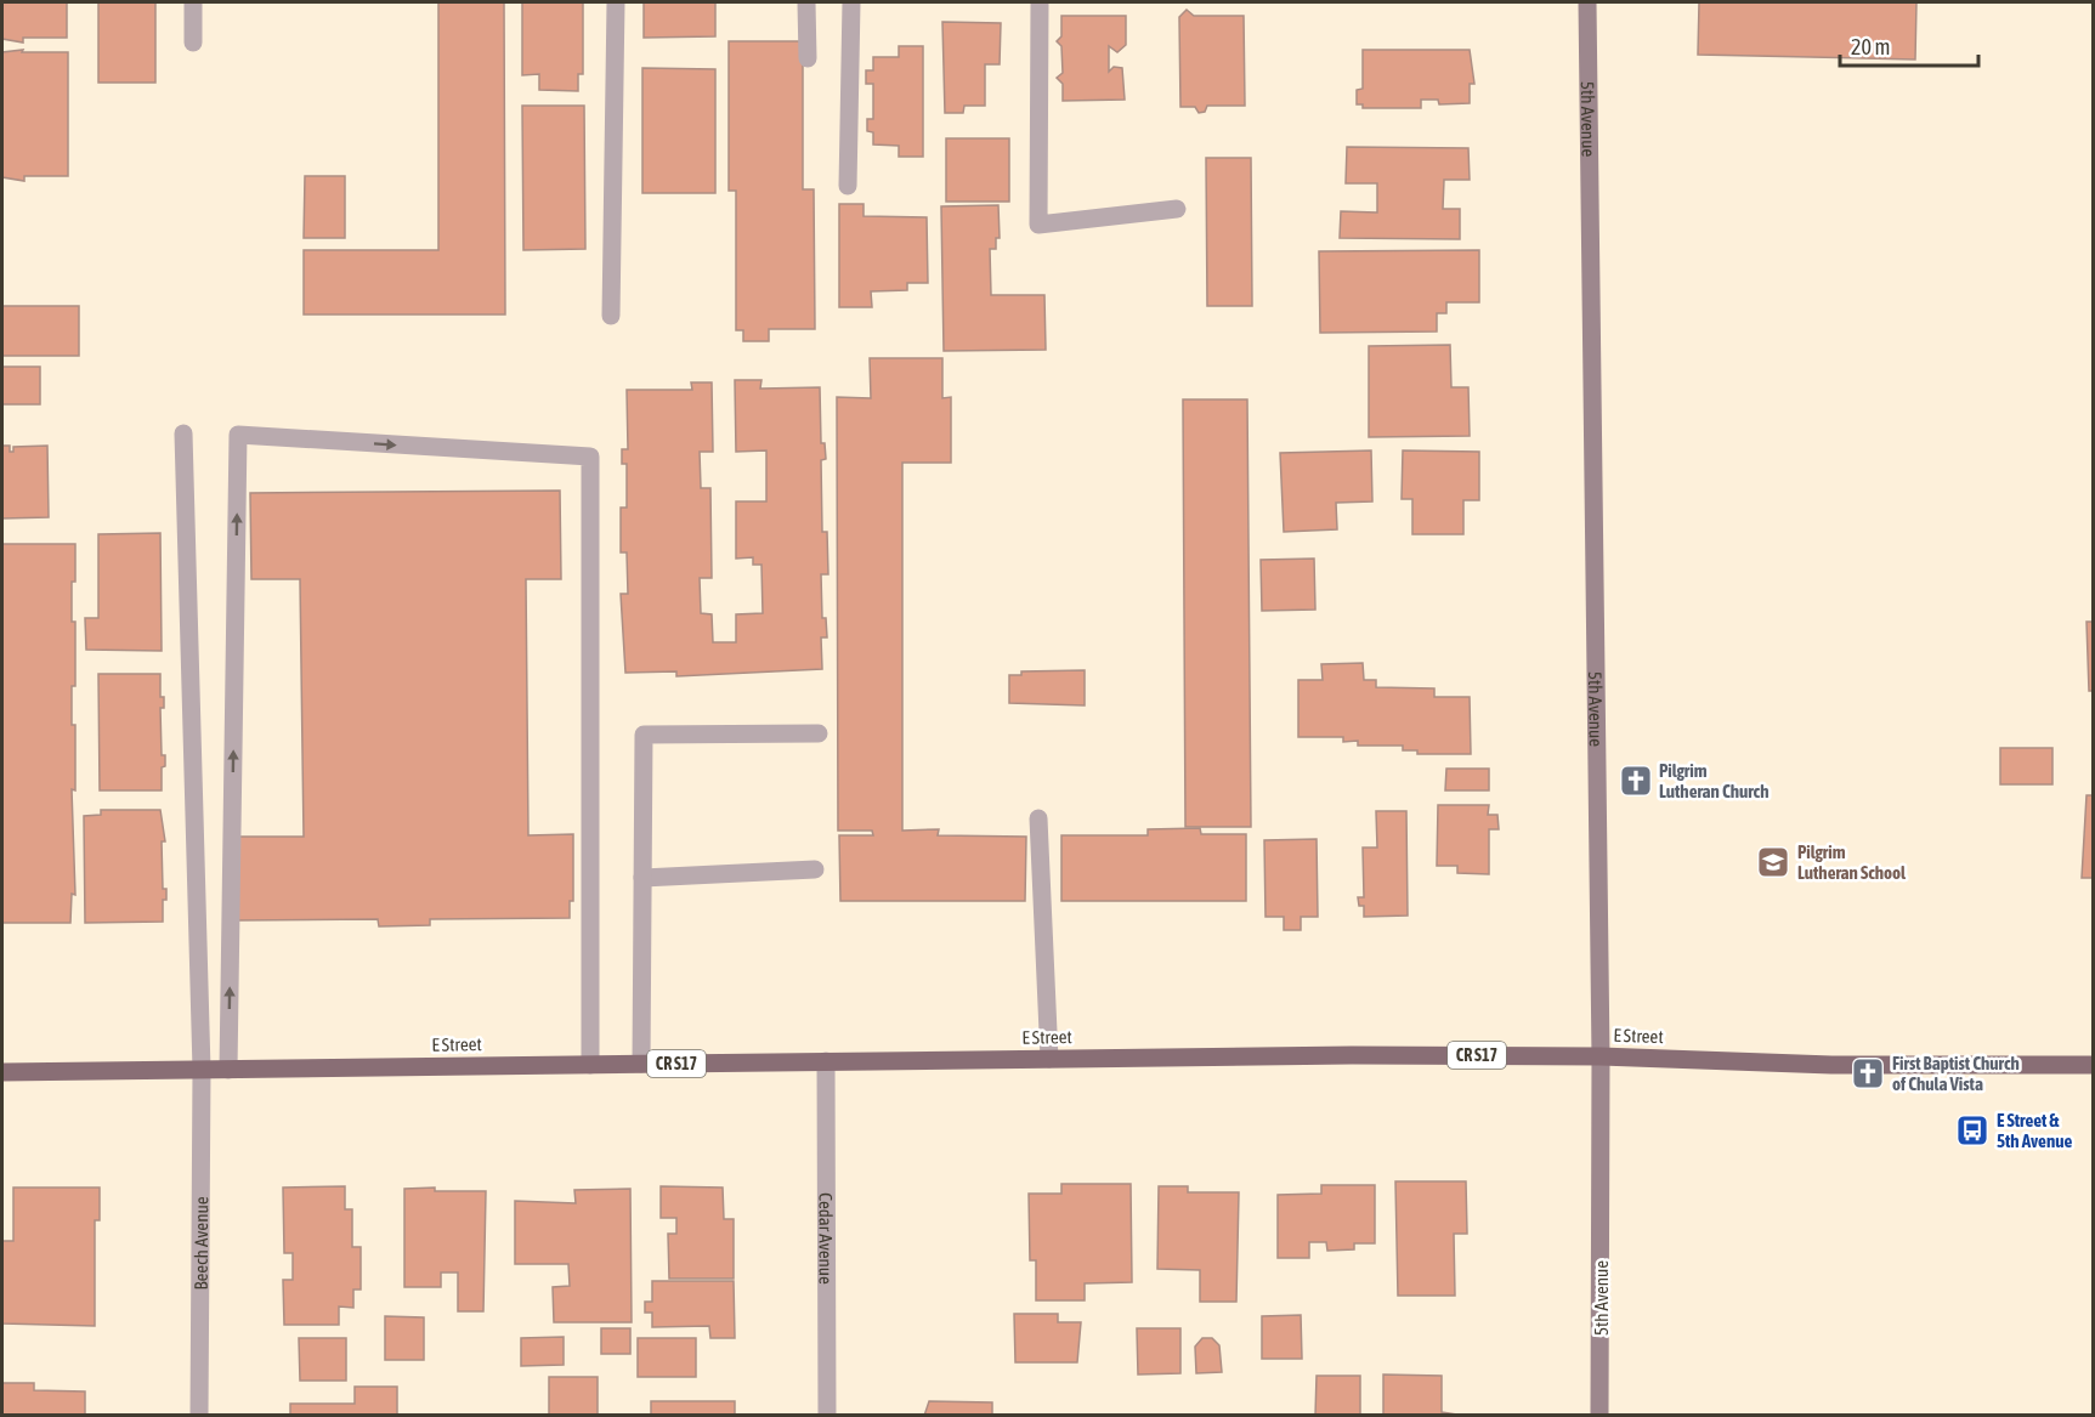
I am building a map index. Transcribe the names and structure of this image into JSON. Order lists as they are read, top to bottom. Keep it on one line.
{"streets":{"main road":["E Street","CR S17"],"street":["5th Avenue","Cedar Avenue","Beech Avenue"]},"crossings":[["5th Avenue","E Street"],["E Street","Cedar Avenue"],["E Street","Beech Avenue"]],"places":{"church":["Pilgrim Lutheran Church","First Baptist Church of Chula Vista"],"school or university":["Pilgrim Lutheran School"],"bus stop":["E Street & 5th Avenue"]},"scale_bar":"20 m"}
